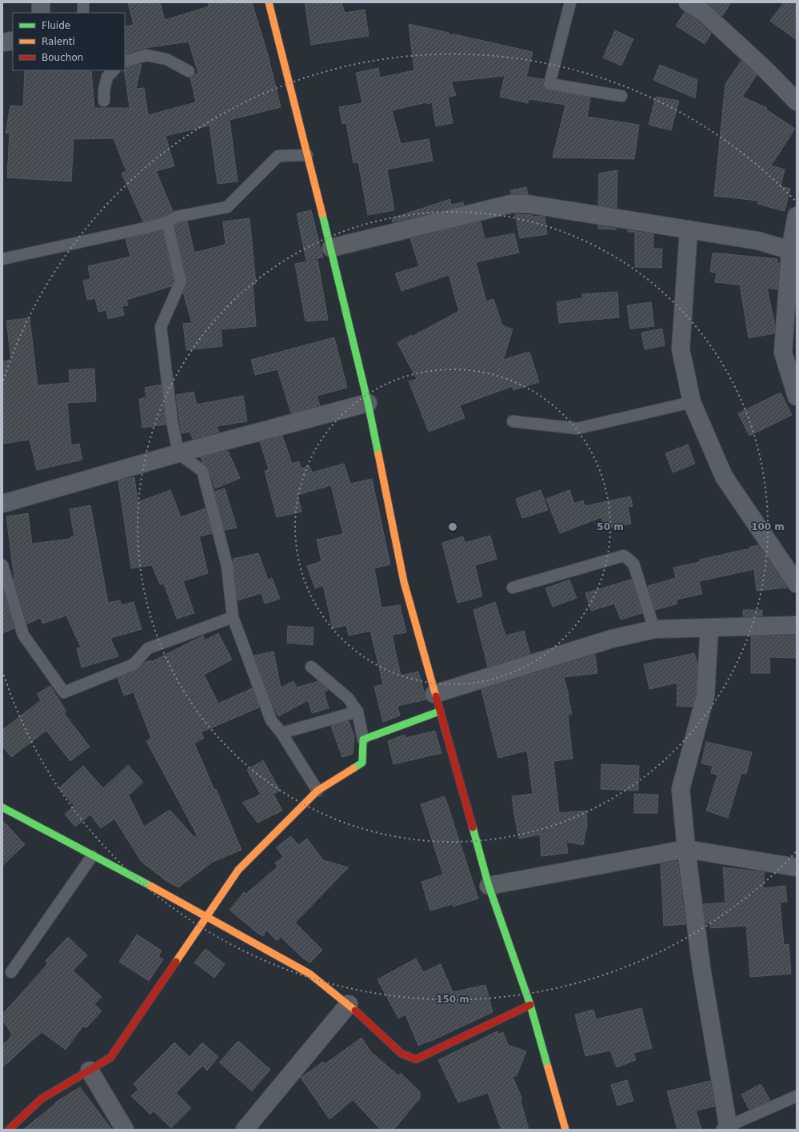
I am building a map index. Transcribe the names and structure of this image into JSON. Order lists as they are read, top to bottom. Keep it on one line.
{"legend":["Fluide","Ralenti","Bouchon"],"rings":["50 m","100 m","150 m"]}
